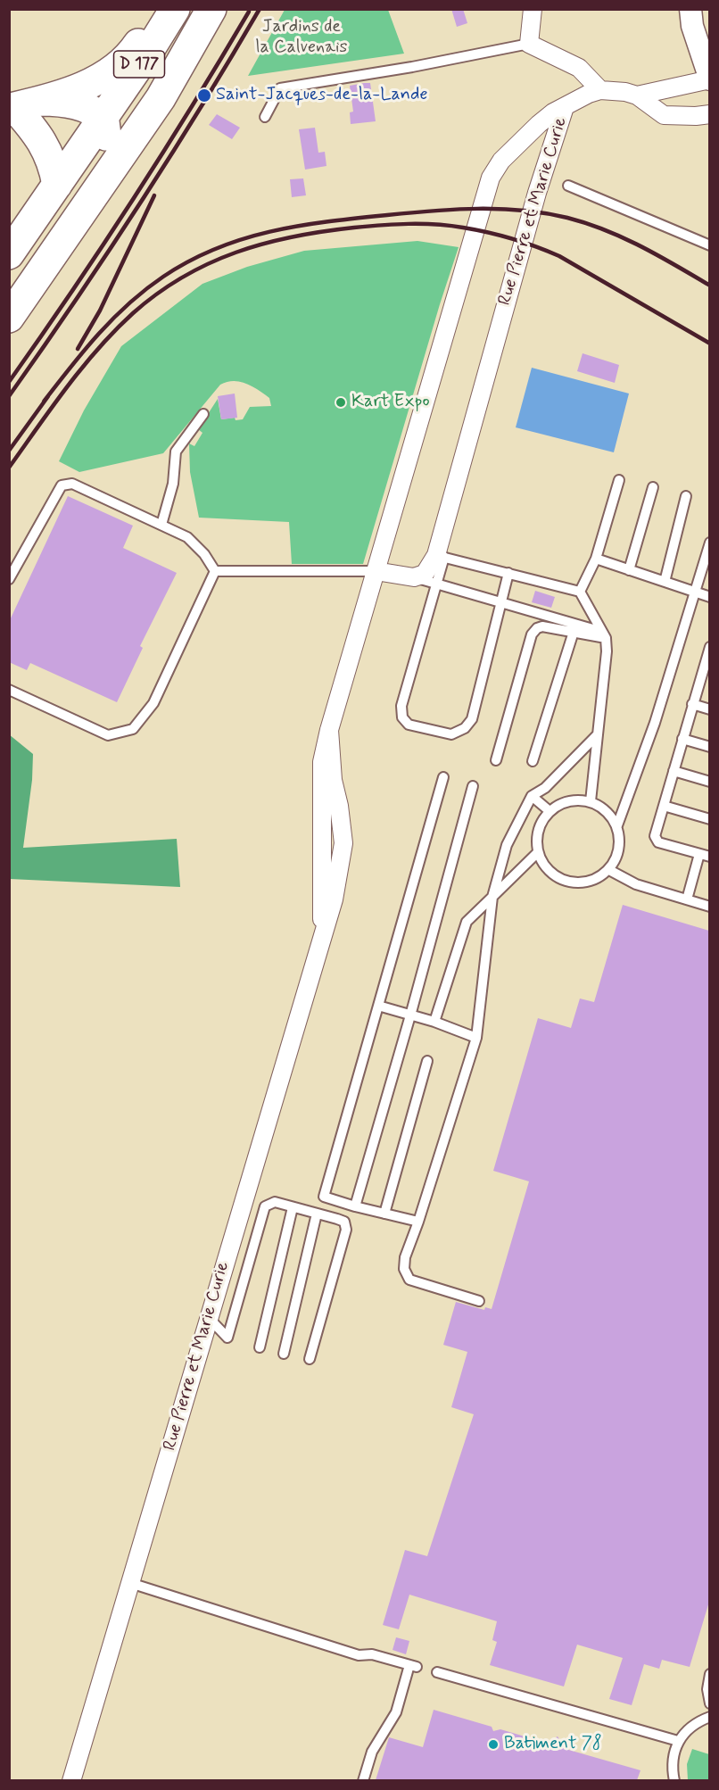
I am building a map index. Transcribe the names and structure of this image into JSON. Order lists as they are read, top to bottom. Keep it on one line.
{"streets":{"highway":["D 177"],"street":["Rue Pierre et Marie Curie"]},"parks":["Jardins de la Calvenais"],"places":["Saint-Jacques-de-la-Lande","Kart Expo","Batiment 78"]}
